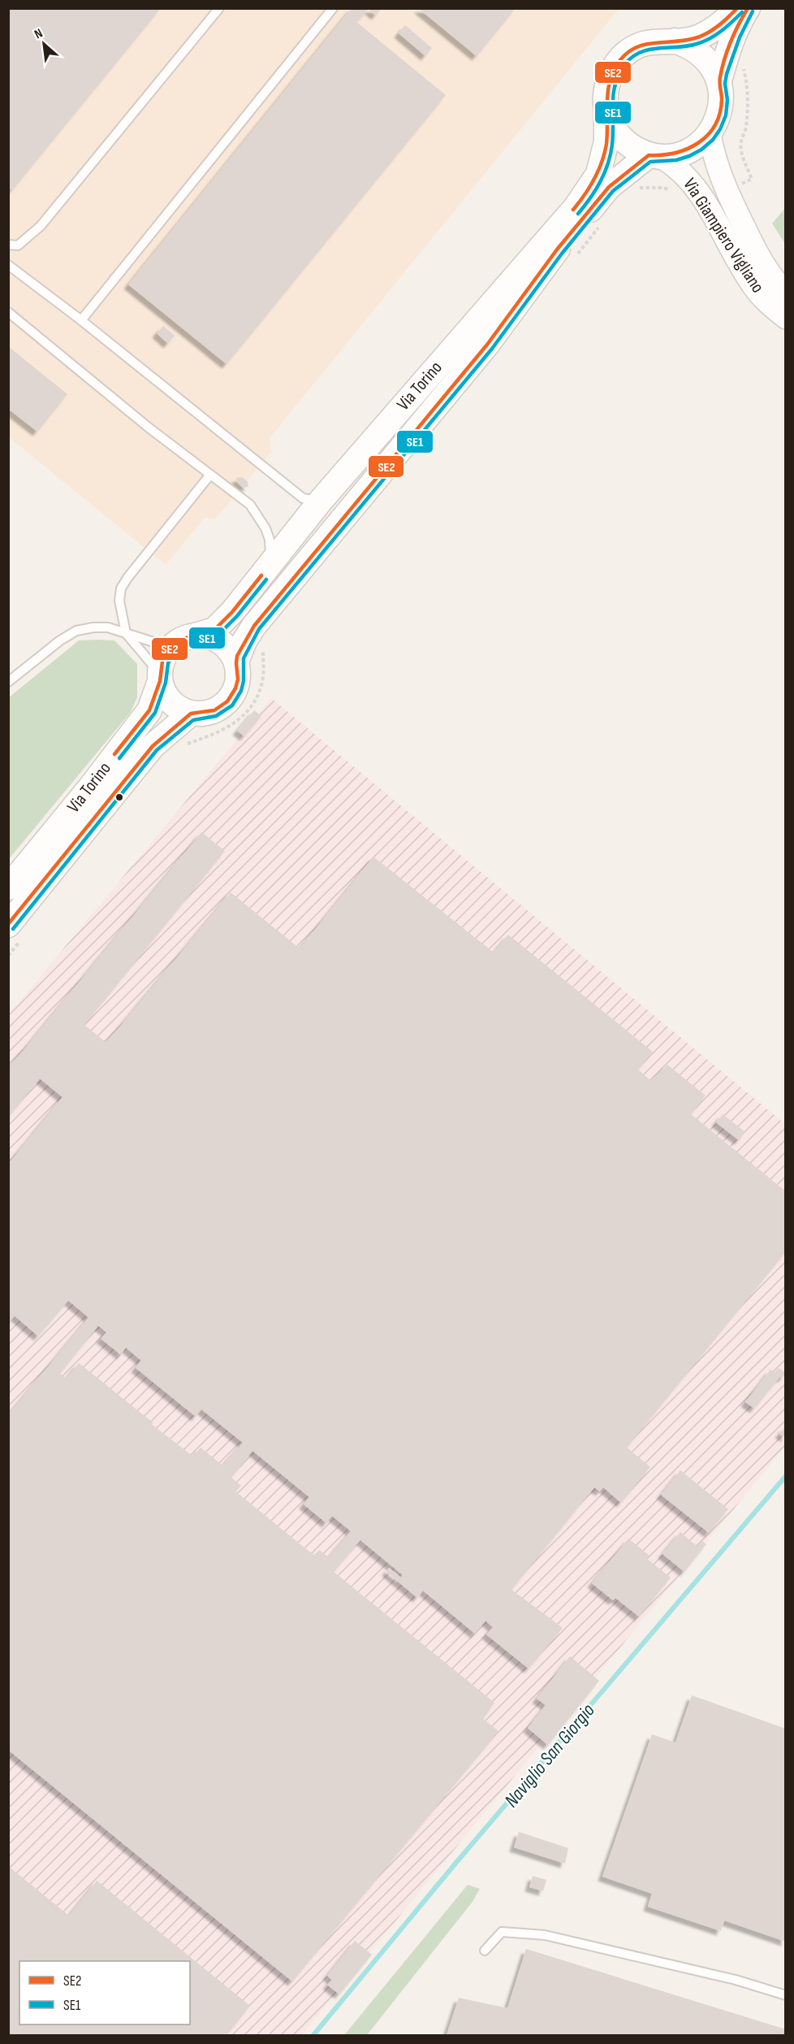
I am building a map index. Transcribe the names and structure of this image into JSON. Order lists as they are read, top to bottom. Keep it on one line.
{"streets":{"main road":["Via Torino"],"street":["Via Giampiero Vigliano"]},"crossings":[["Via Giampiero Vigliano","Via Torino"]],"water":["Naviglio San Giorgio"],"lines":["transit line SE2","transit line SE1"],"legend":["SE2","SE1"],"north":"top left"}
